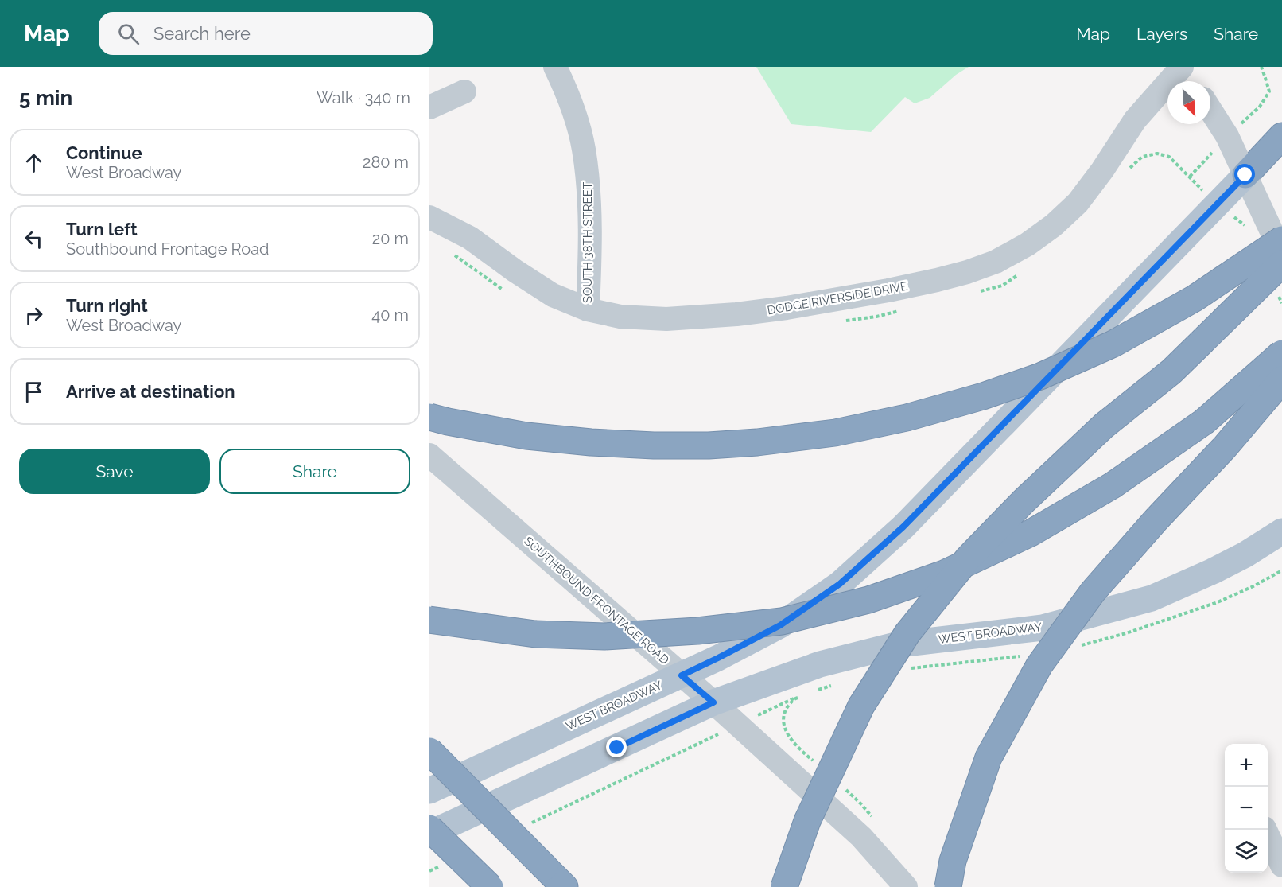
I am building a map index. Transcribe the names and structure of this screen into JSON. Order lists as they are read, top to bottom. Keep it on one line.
{"streets":{"main road":["WEST BROADWAY"],"street":["SOUTH 38TH STREET","DODGE RIVERSIDE DRIVE","SOUTHBOUND FRONTAGE ROAD"]},"crossings":[["SOUTH 38TH STREET","DODGE RIVERSIDE DRIVE"],["SOUTHBOUND FRONTAGE ROAD","WEST BROADWAY"]],"north":"bottom right","page":{"header":"Map","search":"Search here","nav":["Map","Layers","Share"],"heading":["5 min","Walk · 340 m"],"list":[["Continue","West Broadway","280 m"],["Turn left","Southbound Frontage Road","20 m"],["Turn right","West Broadway","40 m"],"Arrive at destination"],"buttons":["Save","Share"],"map_buttons":["+","−"]}}
